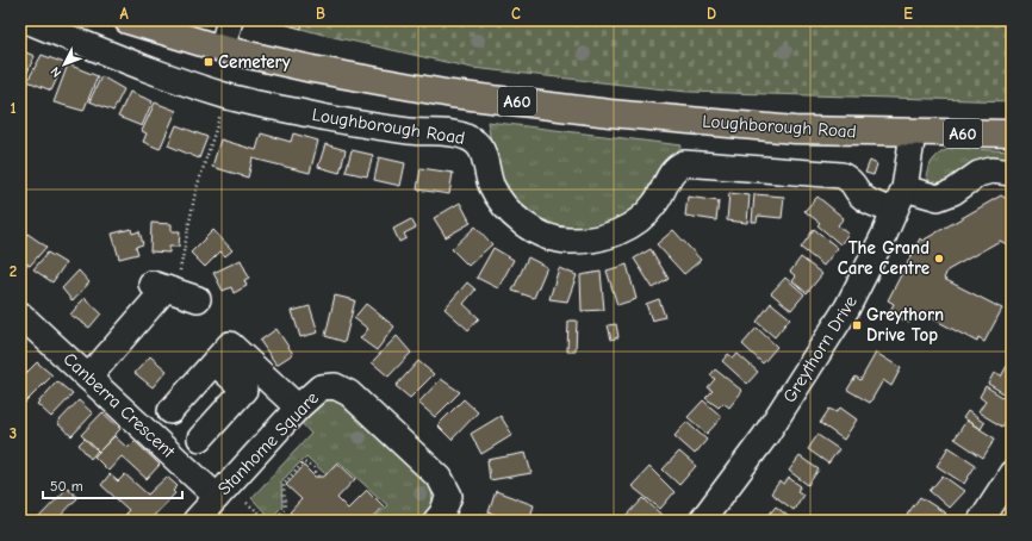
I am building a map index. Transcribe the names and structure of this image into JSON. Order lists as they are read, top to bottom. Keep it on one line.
{"streets":{"main road":["A60","Loughborough Road"],"street":["Greythorn Drive","Canberra Crescent","Stanhome Square"]},"crossings":[["Loughborough Road","Greythorn Drive"],["Canberra Crescent","Stanhome Square"]],"places":{"transit":["Cemetery","Greythorn Drive Top"],"other":["The Grand Care Centre"]},"scale_bar":"50 m","north":"bottom left","grid":{"columns":["A","B","C","D","E"],"rows":["1","2","3"]}}
